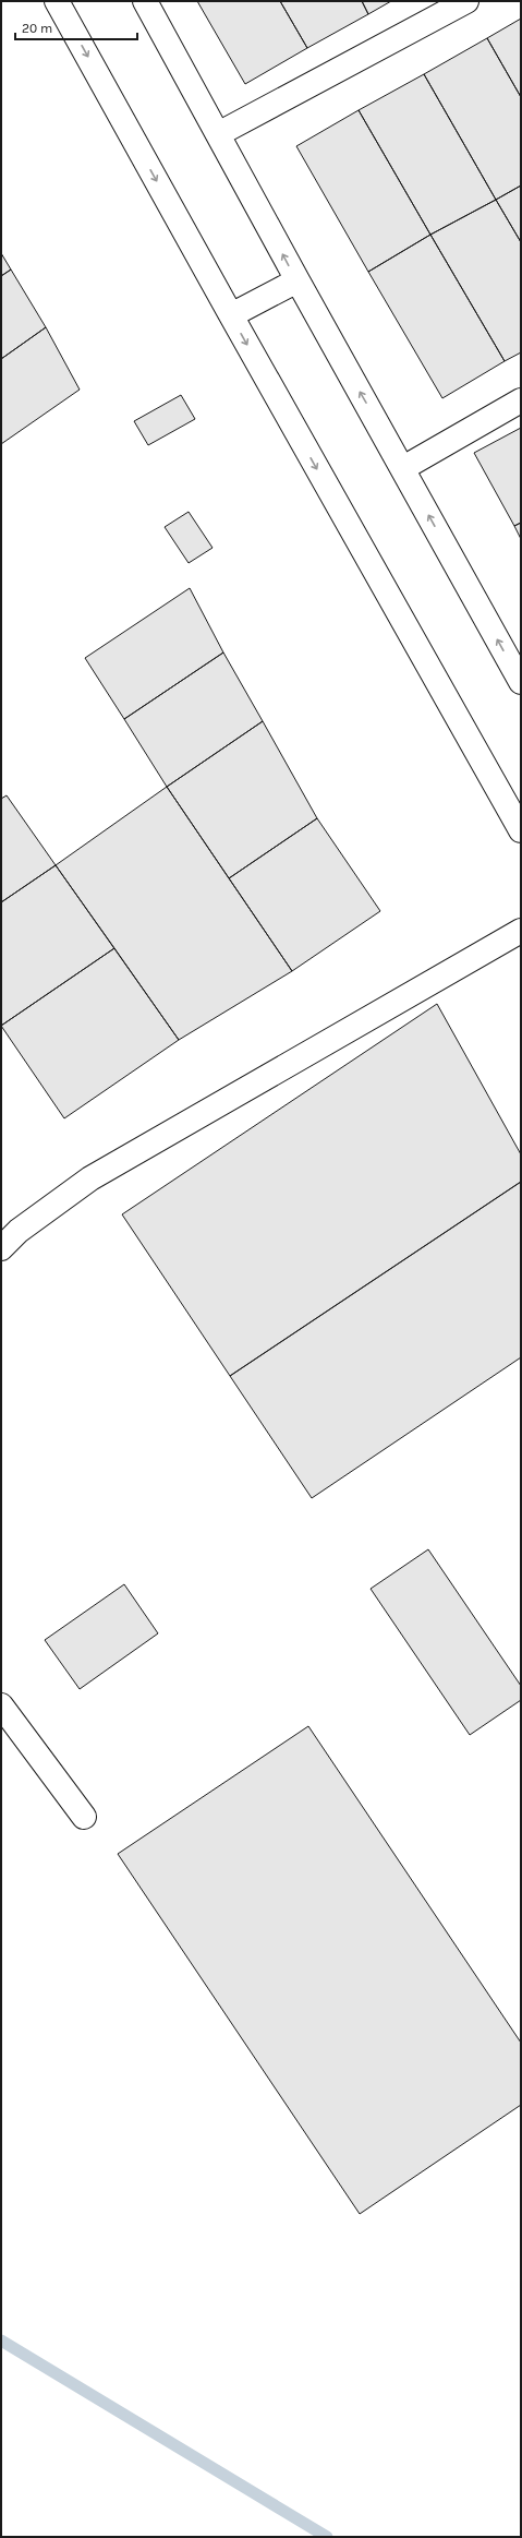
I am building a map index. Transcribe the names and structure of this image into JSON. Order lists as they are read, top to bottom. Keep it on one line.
{"scale_bar":"20 m"}
